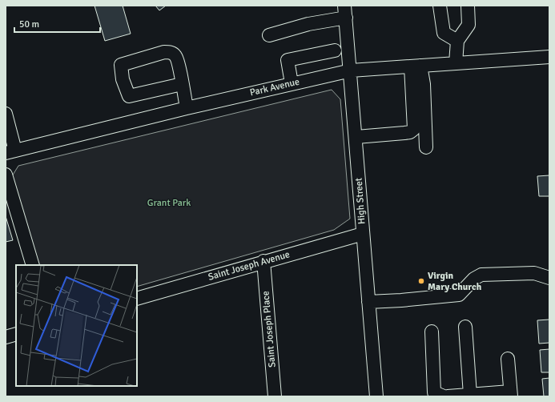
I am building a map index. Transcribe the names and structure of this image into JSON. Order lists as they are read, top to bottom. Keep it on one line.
{"streets":{"street":["Park Avenue","High Street","Saint Joseph Avenue","Saint Joseph Place"]},"crossings":[["Park Avenue","High Street"],["High Street","Saint Joseph Avenue"],["Saint Joseph Avenue","Saint Joseph Place"]],"parks":["Grant Park"],"places":["Virgin Mary Church"],"scale_bar":"50 m"}
